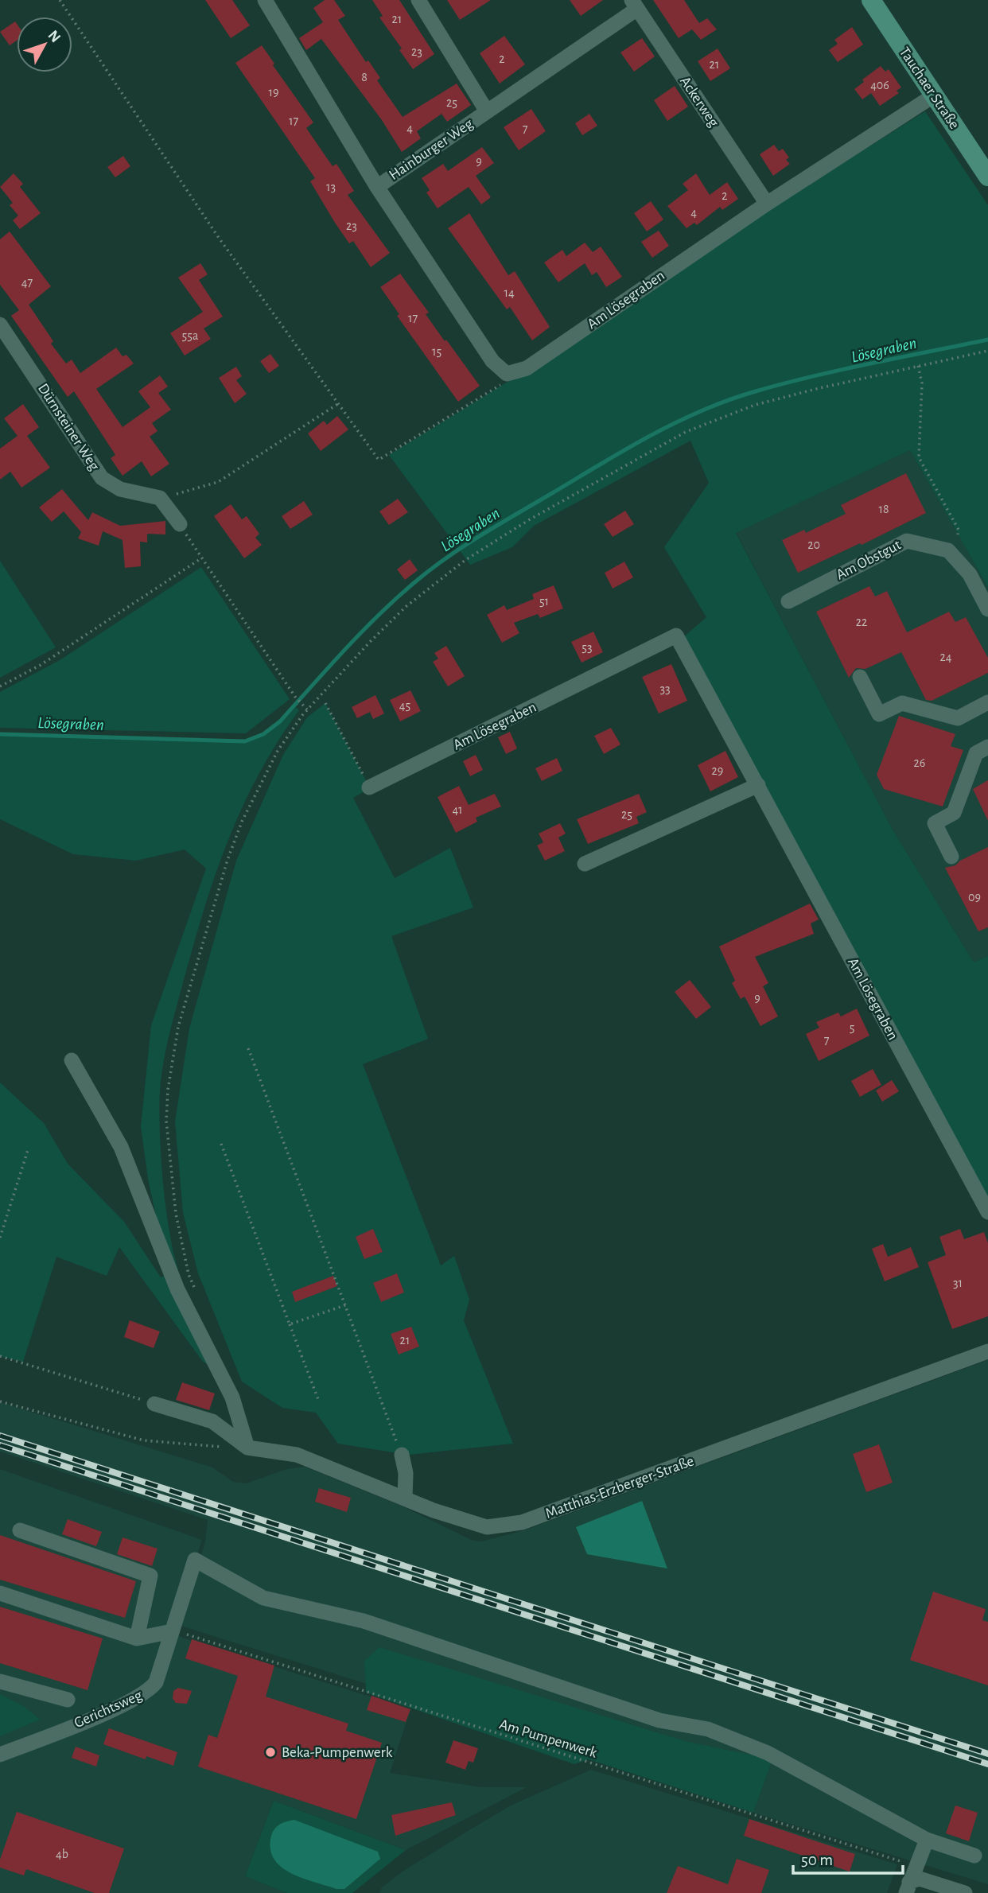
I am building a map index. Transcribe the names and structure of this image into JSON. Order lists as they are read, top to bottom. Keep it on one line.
{"streets":{"main road":["Tauchaer Straße"],"street":["Ackerweg","Hainburger Weg","Am Lösegraben","Dürnsteiner Weg","Am Obstgut","Matthias-Erzberger-Straße","Gerichtsweg"],"path":["Am Pumpenwerk"]},"crossings":[["Tauchaer Straße","Am Lösegraben"],["Ackerweg","Hainburger Weg"],["Ackerweg","Am Lösegraben"],["Gerichtsweg","Am Pumpenwerk"]],"water":["Lösegraben"],"places":["Beka-Pumpenwerk"],"house_numbers":["21","23","2","21","8","406","19","25","17","4","7","9","13","2","4","23","47","14","17","55a","15","18","20","51","22","53","24","33","45","26","29","41","25","09","9","5","7","31","21","4b"],"scale_bar":"50 m","north":"top right"}
